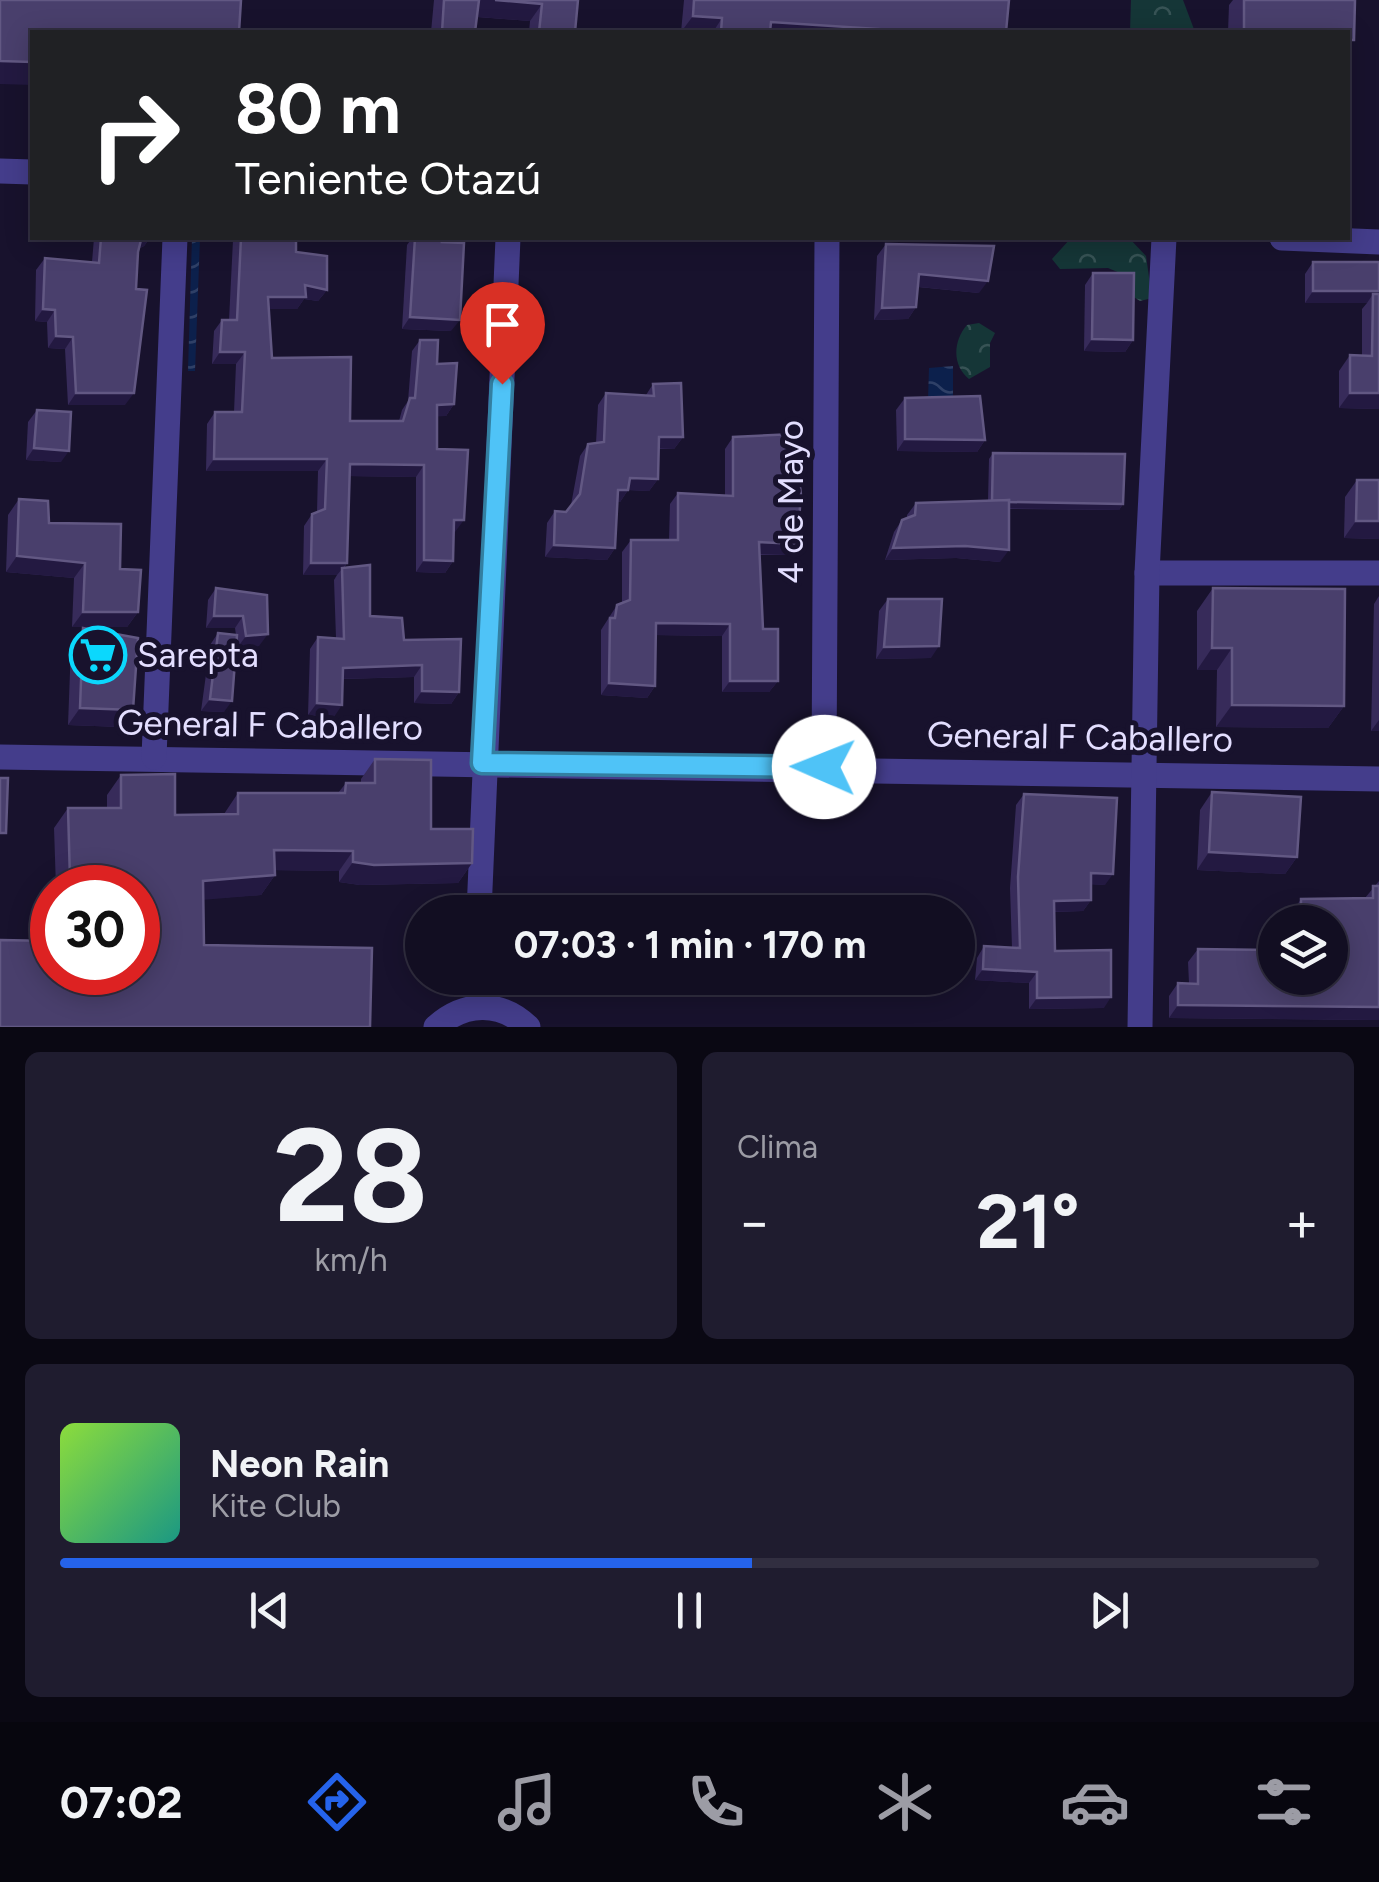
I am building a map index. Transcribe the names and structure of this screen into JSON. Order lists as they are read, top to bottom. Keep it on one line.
{"streets":{"street":["4 de Mayo","General F Caballero"]},"crossings":[["4 de Mayo","General F Caballero"]],"places":{"supermarket":["Sarepta"]},"page":{"turn":["80 m","Teniente Otazú"],"limit":"30","trip":"07:03 · 1 min · 170 m","tile":[["28","km/h"],"Clima"],"heat":["−","21°","+"],"song":["Neon Rain","Kite Club"],"tabs":"07:02"}}
